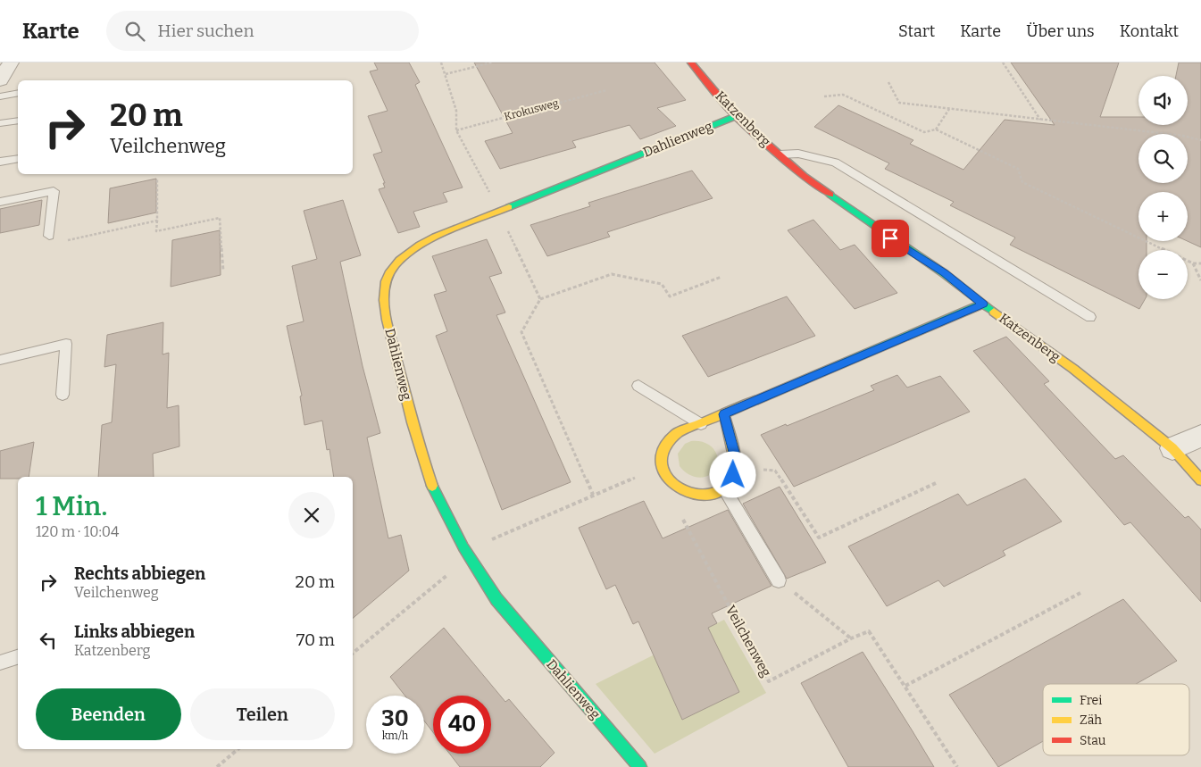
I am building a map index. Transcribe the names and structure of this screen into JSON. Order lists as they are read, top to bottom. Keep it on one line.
{"streets":{"street":["Katzenberg","Dahlienweg"],"path":["Krokusweg","Veilchenweg"]},"crossings":[["Katzenberg","Dahlienweg"]],"legend":["Frei","Zäh","Stau"],"page":{"header":"Karte","search":"Hier suchen","nav":["Start","Karte","Über uns","Kontakt"],"map_buttons":["+","−"],"turn":["20 m","Veilchenweg"],"heading":["1 Min.","120 m · 10:04"],"list":[{"name":"Rechts abbiegen","note":"Veilchenweg","value":"20 m"},{"name":"Links abbiegen","note":"Katzenberg","value":"70 m"}],"buttons":["Beenden","Teilen"],"speed":"30 km/h","limit":"40"}}
